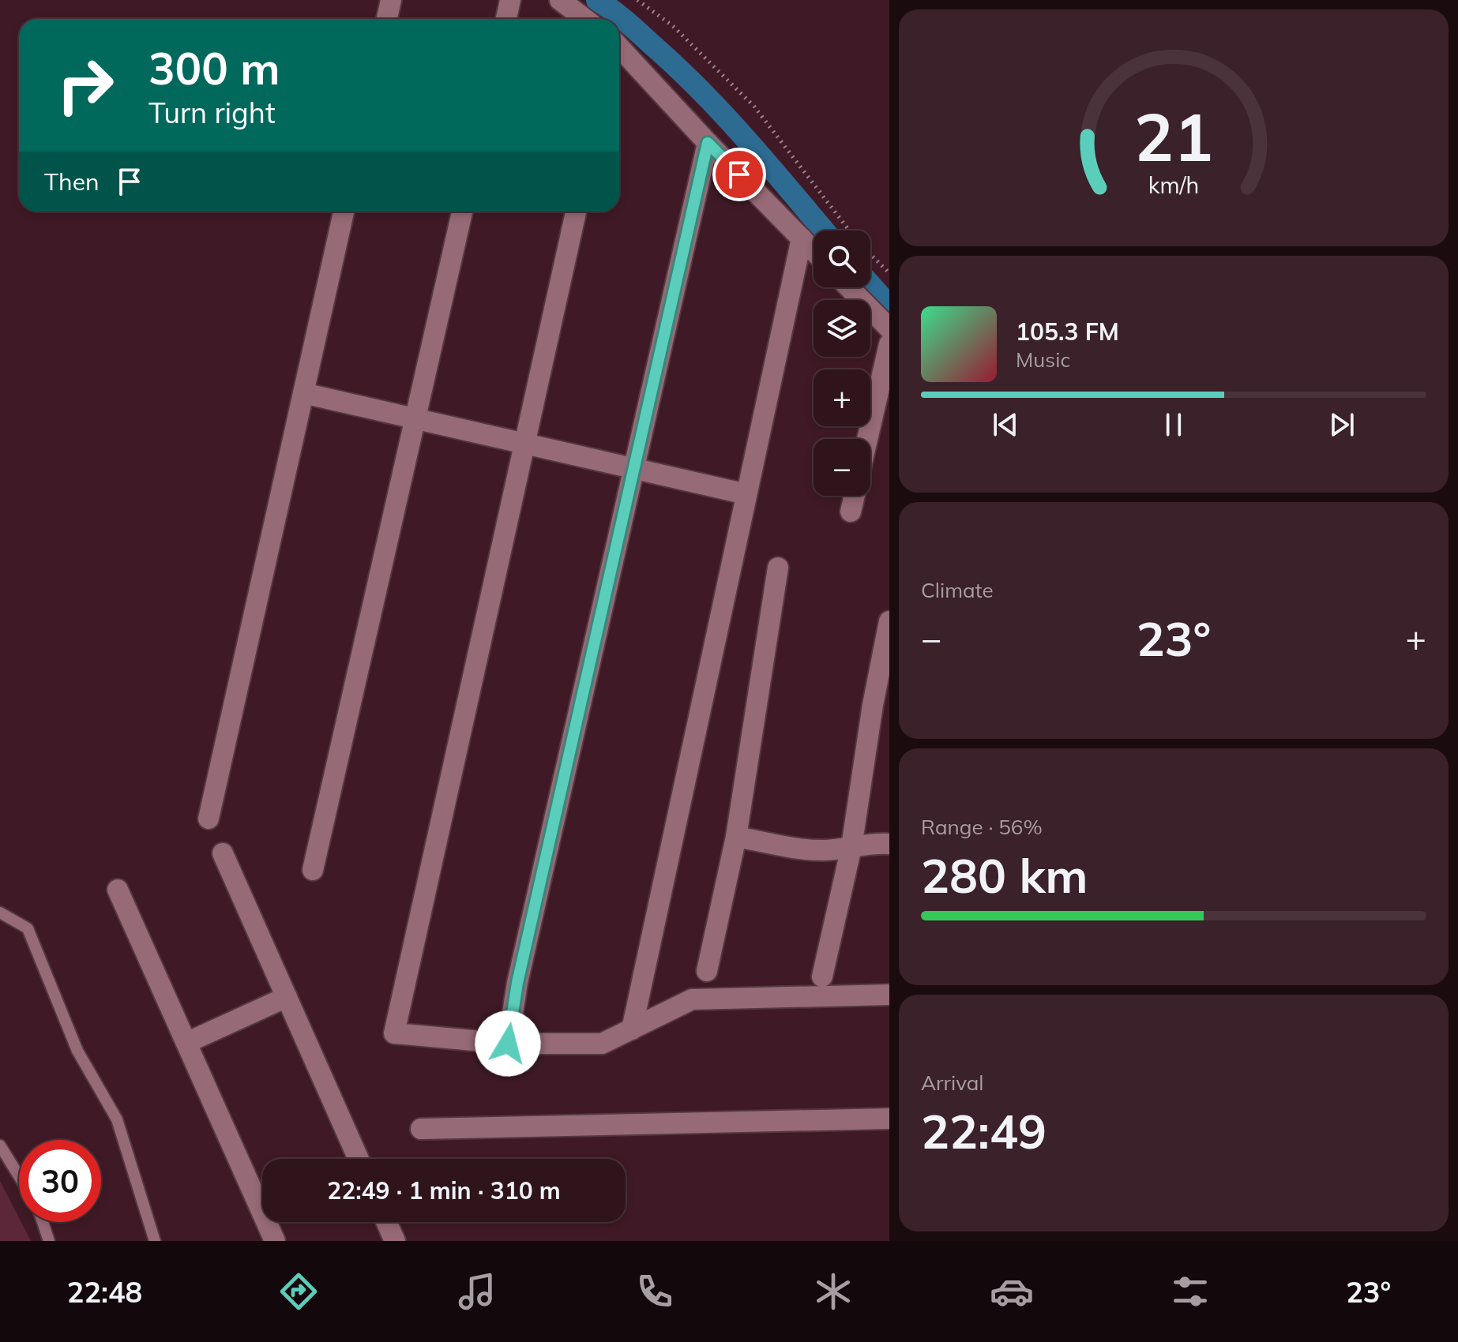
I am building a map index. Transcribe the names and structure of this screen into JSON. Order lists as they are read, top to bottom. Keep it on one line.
{"page":{"turn":["300 m","Turn right"],"then":"Then","map_buttons":["+","−"],"song":["105.3 FM","Music"],"tile":["Climate",["Range · 56%","280 km"],["Arrival","22:49"]],"heat":["−","23°","+"],"limit":"30","trip":"22:49 · 1 min · 310 m","tabs":["22:48","23°"],"gauge":["21","km/h"]}}
